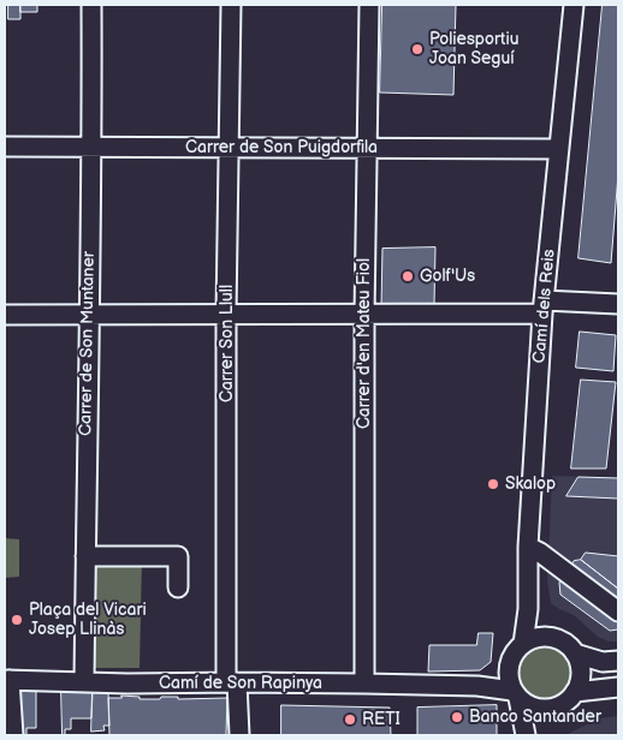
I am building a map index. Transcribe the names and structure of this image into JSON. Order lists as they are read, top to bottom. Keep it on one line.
{"streets":{"street":["Carrer de Son Puigdorfila","Camí dels Reis","Carrer de Son Muntaner","Carrer Son Llull","Carrer d'en Mateu Fiol","Camí de Son Rapinya"]},"crossings":[["Carrer de Son Puigdorfila","Camí dels Reis"],["Carrer de Son Puigdorfila","Carrer de Son Muntaner"],["Carrer de Son Puigdorfila","Carrer Son Llull"],["Carrer de Son Puigdorfila","Carrer d'en Mateu Fiol"],["Camí dels Reis","Camí de Son Rapinya"],["Carrer de Son Muntaner","Camí de Son Rapinya"],["Carrer Son Llull","Camí de Son Rapinya"],["Carrer d'en Mateu Fiol","Camí de Son Rapinya"]],"places":["Poliesportiu Joan Seguí","Golf'Us","Skalop","Plaça del Vicari Josep Llinàs","Banco Santander","RETI"]}
